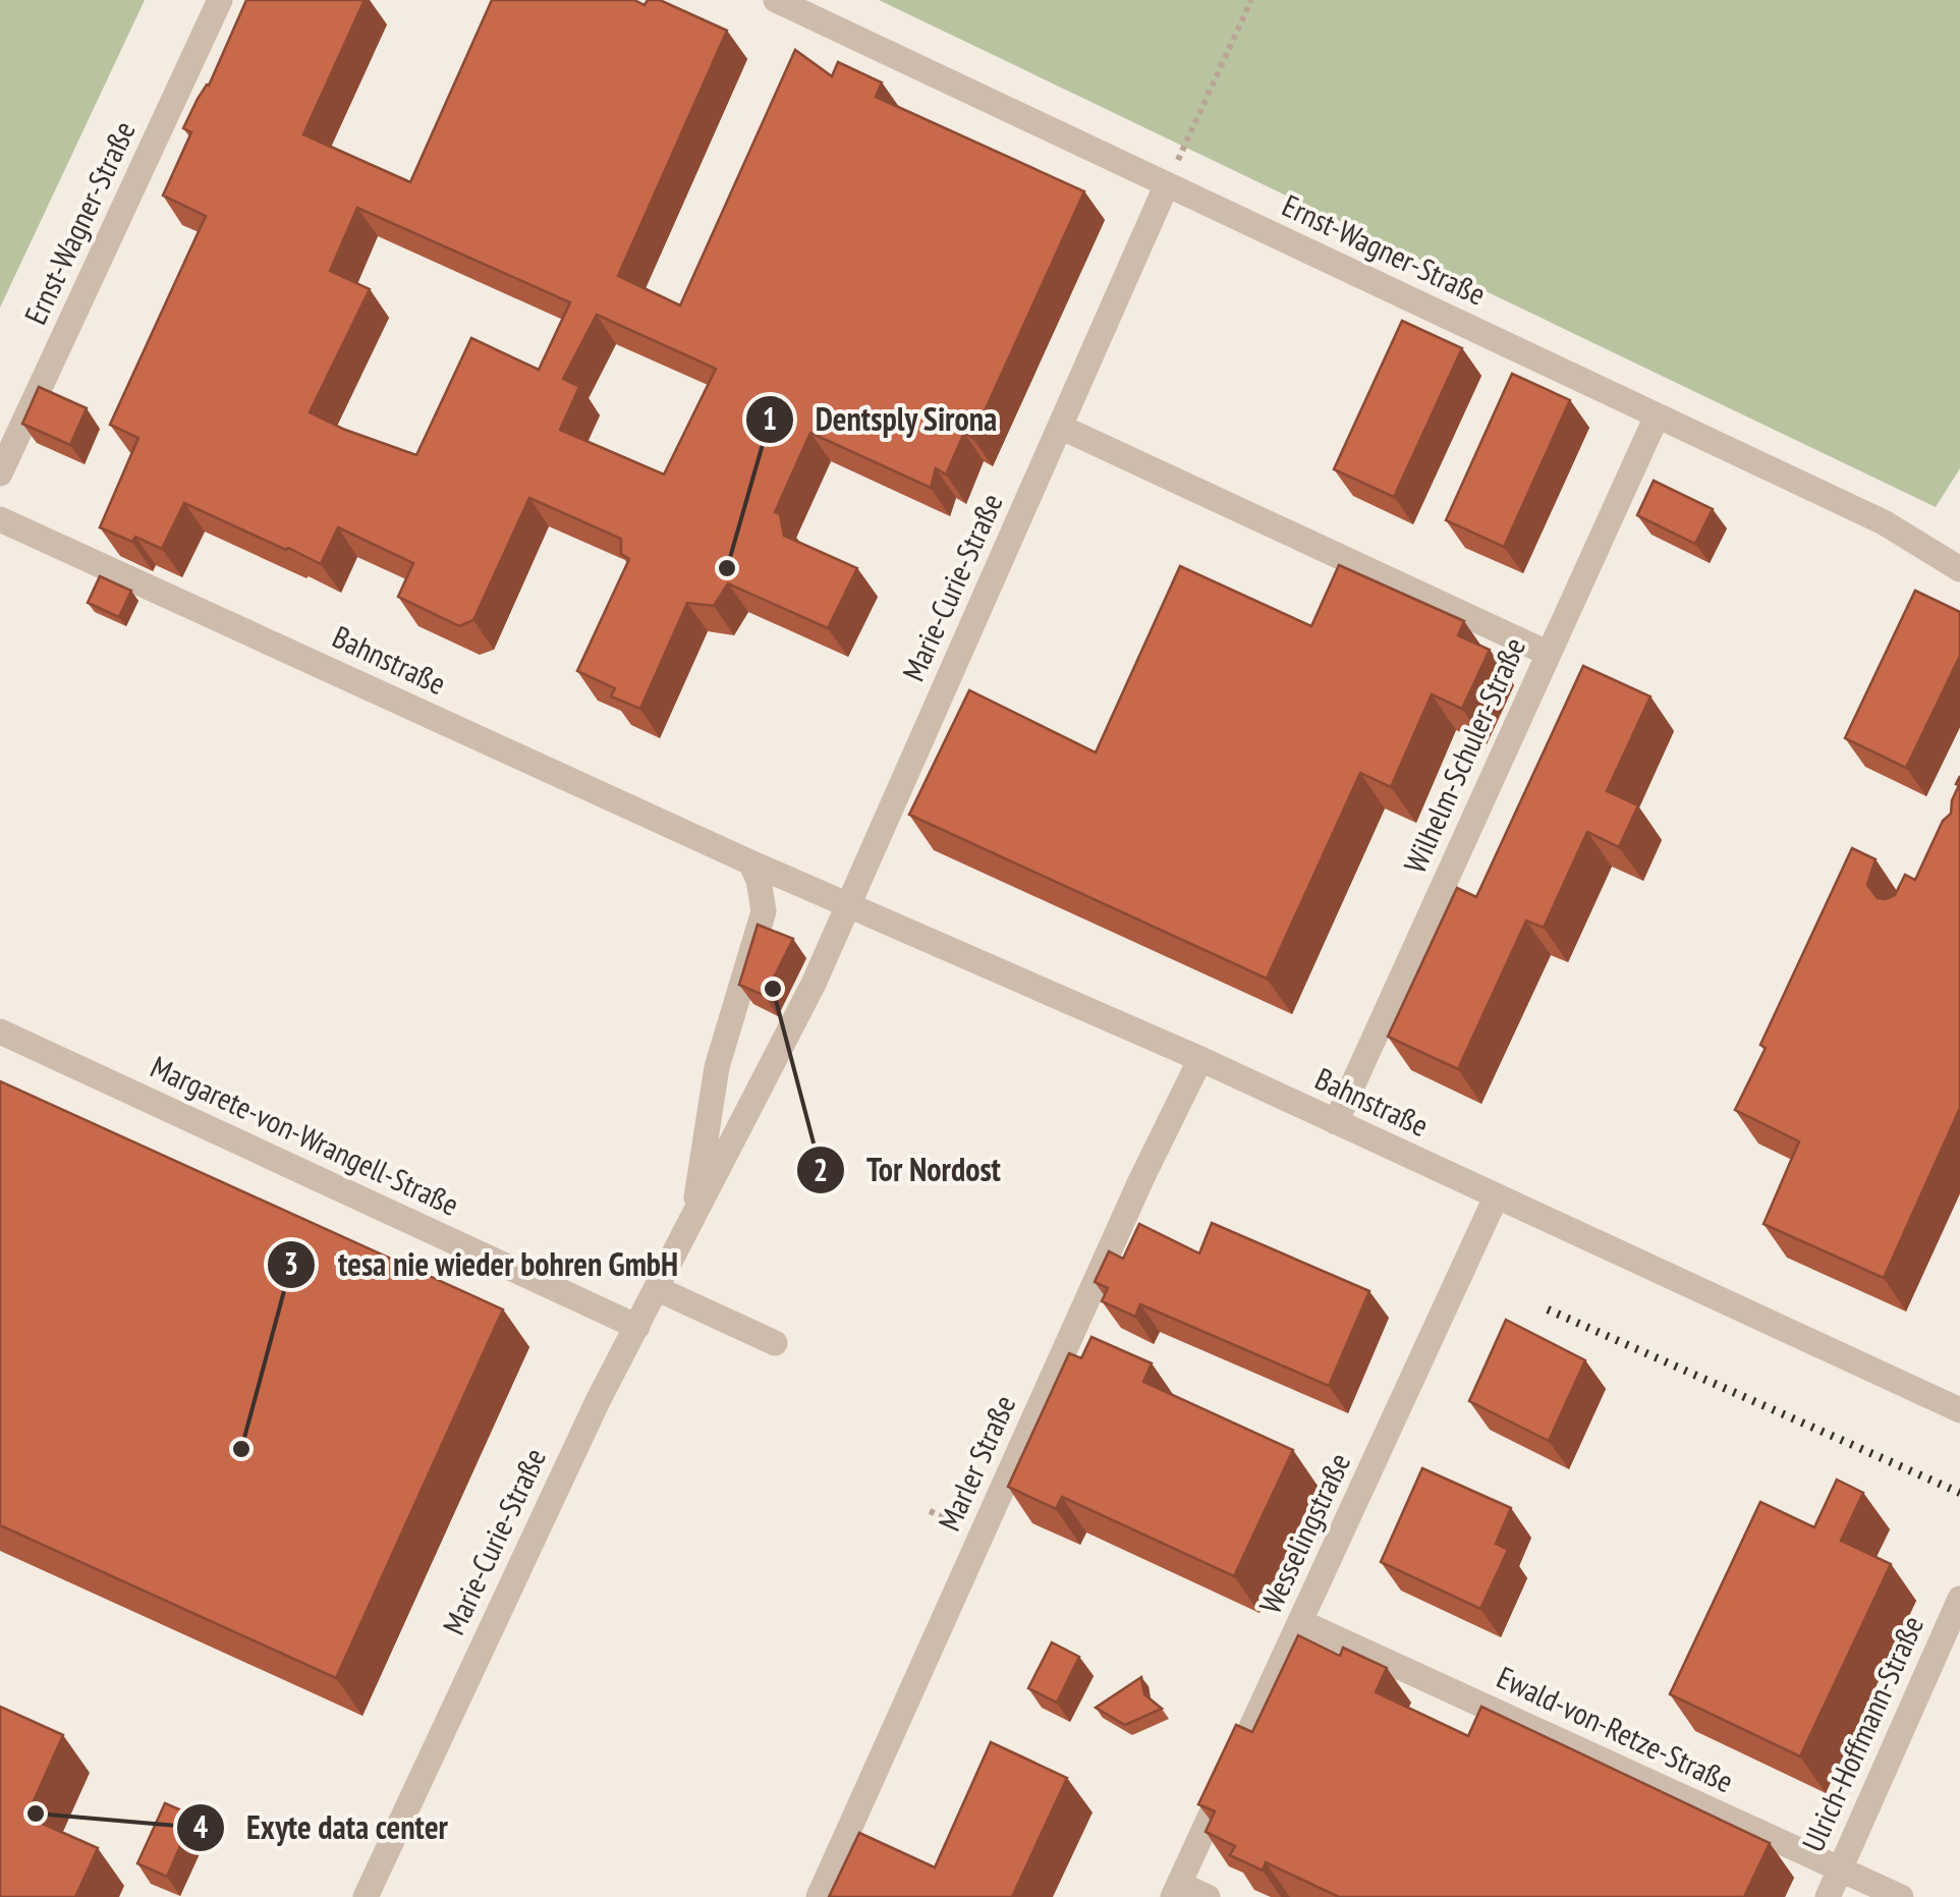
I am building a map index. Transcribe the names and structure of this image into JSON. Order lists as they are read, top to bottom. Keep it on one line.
{"streets":{"street":["Ernst-Wagner-Straße","Marie-Curie-Straße","Bahnstraße","Wilhelm-Schuler-Straße","Margarete-von-Wrangell-Straße","Marler Straße","Wesselingstraße","Ewald-von-Retze-Straße","Ulrich-Hoffmann-Straße"]},"crossings":[["Ernst-Wagner-Straße","Marie-Curie-Straße"],["Ernst-Wagner-Straße","Wilhelm-Schuler-Straße"],["Marie-Curie-Straße","Bahnstraße"],["Marie-Curie-Straße","Margarete-von-Wrangell-Straße"],["Bahnstraße","Wilhelm-Schuler-Straße"],["Bahnstraße","Marler Straße"],["Bahnstraße","Wesselingstraße"],["Wesselingstraße","Ewald-von-Retze-Straße"],["Ewald-von-Retze-Straße","Ulrich-Hoffmann-Straße"]],"places":["Dentsply Sirona","Tor Nordost","tesa nie wieder bohren GmbH","Exyte data center"]}
